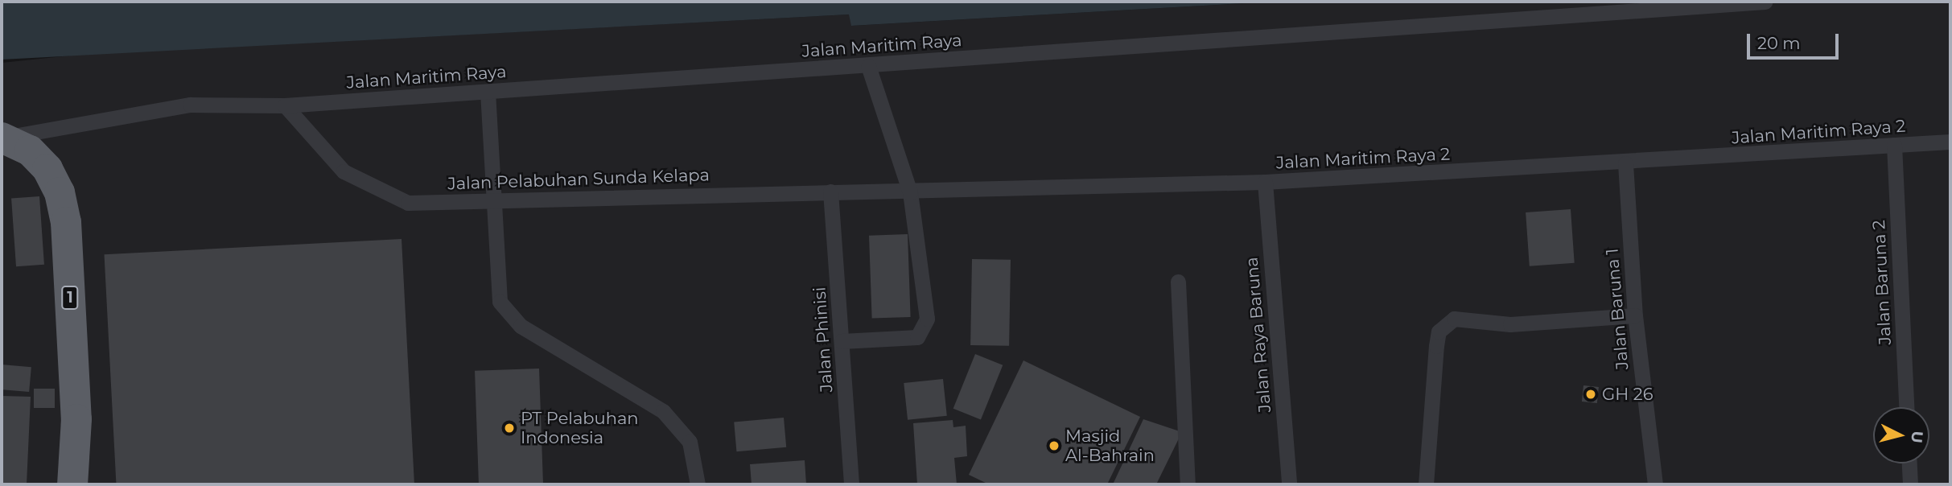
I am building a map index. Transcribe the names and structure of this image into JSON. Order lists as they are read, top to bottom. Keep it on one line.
{"streets":{"highway":["1"],"lane":["Jalan Maritim Raya","Jalan Maritim Raya 2","Jalan Pelabuhan Sunda Kelapa","Jalan Baruna 2","Jalan Baruna 1","Jalan Raya Baruna","Jalan Phinisi"]},"crossings":[["Jalan Maritim Raya","Jalan Pelabuhan Sunda Kelapa"],["Jalan Maritim Raya","1"],["Jalan Maritim Raya 2","Jalan Pelabuhan Sunda Kelapa"],["Jalan Maritim Raya 2","Jalan Baruna 2"],["Jalan Maritim Raya 2","Jalan Baruna 1"],["Jalan Maritim Raya 2","Jalan Raya Baruna"],["Jalan Pelabuhan Sunda Kelapa","Jalan Phinisi"]],"places":["GH 26","PT Pelabuhan Indonesia","Masjid Al-Bahrain"],"scale_bar":"20 m","north":"right"}
